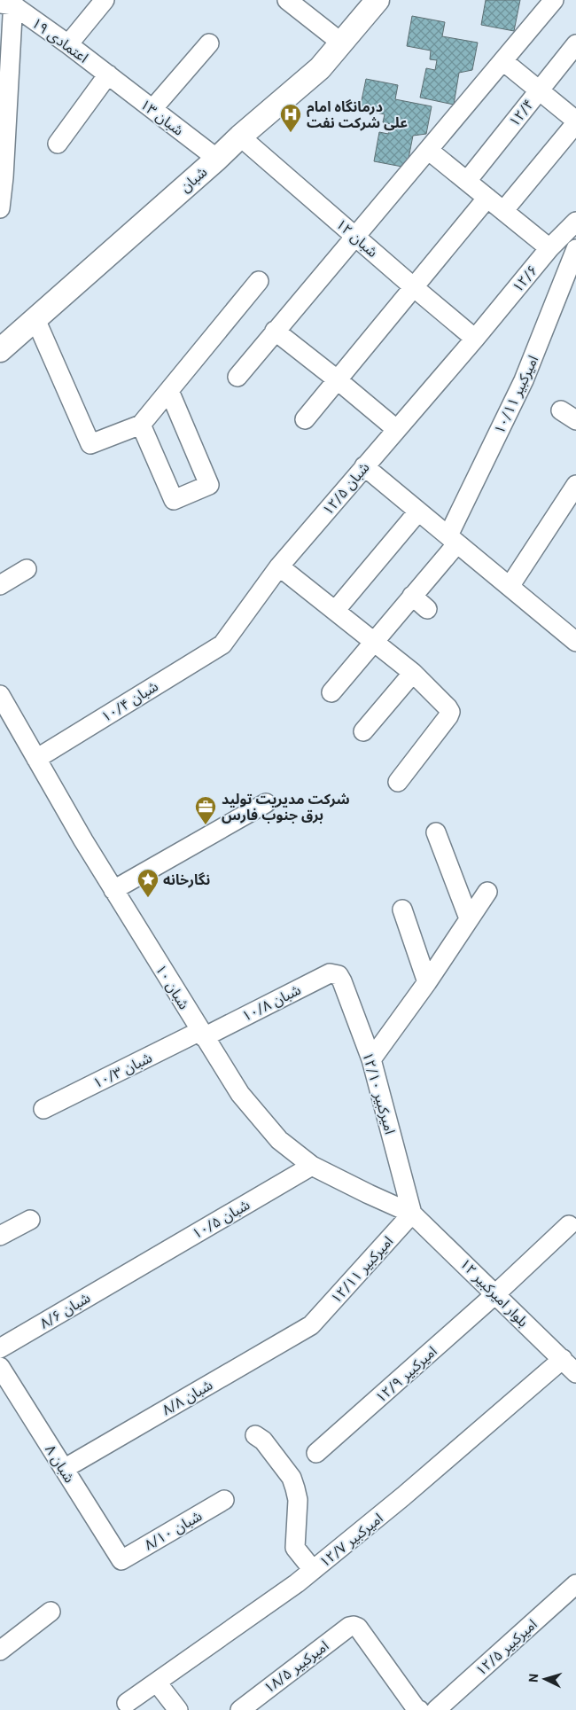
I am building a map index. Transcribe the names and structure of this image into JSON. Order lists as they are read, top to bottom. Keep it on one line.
{"streets":{"street":["۱۹ اعتمادی","۱۲/۴","۱۳ شبان","شبان","۱۲ شبان","۱۲/۶","۱۰/۱۱ امیرکبیر","۱۲/۵ شبان","۱۰/۴ شبان","۱۰ شبان","۱۰/۸ شبان","۱۰/۳ شبان","۱۲/۱۰ امیرکبیر","۱۰/۵ شبان","۱۲/۱۱ امیرکبیر","۱۲ بلوار امیرکبیر","۸/۶ شبان","۱۲/۹ امیرکبیر","۸/۸ شبان","۸ شبان","۸/۱۰ شبان","۱۲/۷ امیرکبیر","۱۲/۵ امیرکبیر","۱۸/۵ امیرکبیر"]},"crossings":[["۱۹ اعتمادی","۱۳ شبان"],["۱۳ شبان","شبان"],["شبان","۱۲ شبان"],["۱۲ شبان","۱۲/۶"],["۱۲ شبان","۱۲/۵ شبان"],["۱۲/۶","۱۲/۵ شبان"],["۱۲/۵ شبان","۱۰/۴ شبان"],["۱۰/۴ شبان","۱۰ شبان"],["۱۰ شبان","۱۰/۸ شبان"],["۱۰ شبان","۱۰/۳ شبان"],["۱۰ شبان","۱۲/۱۰ امیرکبیر"],["۱۰ شبان","۱۰/۵ شبان"],["۱۰ شبان","۱۲/۱۱ امیرکبیر"],["۱۰ شبان","۱۲ بلوار امیرکبیر"],["۱۰/۸ شبان","۱۰/۳ شبان"],["۱۰/۸ شبان","۱۲/۱۰ امیرکبیر"],["۱۲/۱۰ امیرکبیر","۱۲/۱۱ امیرکبیر"],["۱۲/۱۰ امیرکبیر","۱۲ بلوار امیرکبیر"],["۱۰/۵ شبان","۸/۶ شبان"],["۱۲/۱۱ امیرکبیر","۱۲ بلوار امیرکبیر"],["۱۲/۱۱ امیرکبیر","۸/۸ شبان"],["۱۲ بلوار امیرکبیر","۱۲/۹ امیرکبیر"],["۱۲ بلوار امیرکبیر","۱۲/۷ امیرکبیر"],["۸/۸ شبان","۸ شبان"],["۸ شبان","۸/۱۰ شبان"]],"places":{"hospital":["درمانگاه امام علی شرکت نفت"],"office":["شرکت مدیریت تولید برق جنوب فارس"],"place":["نگارخانه"]},"north":"left"}
